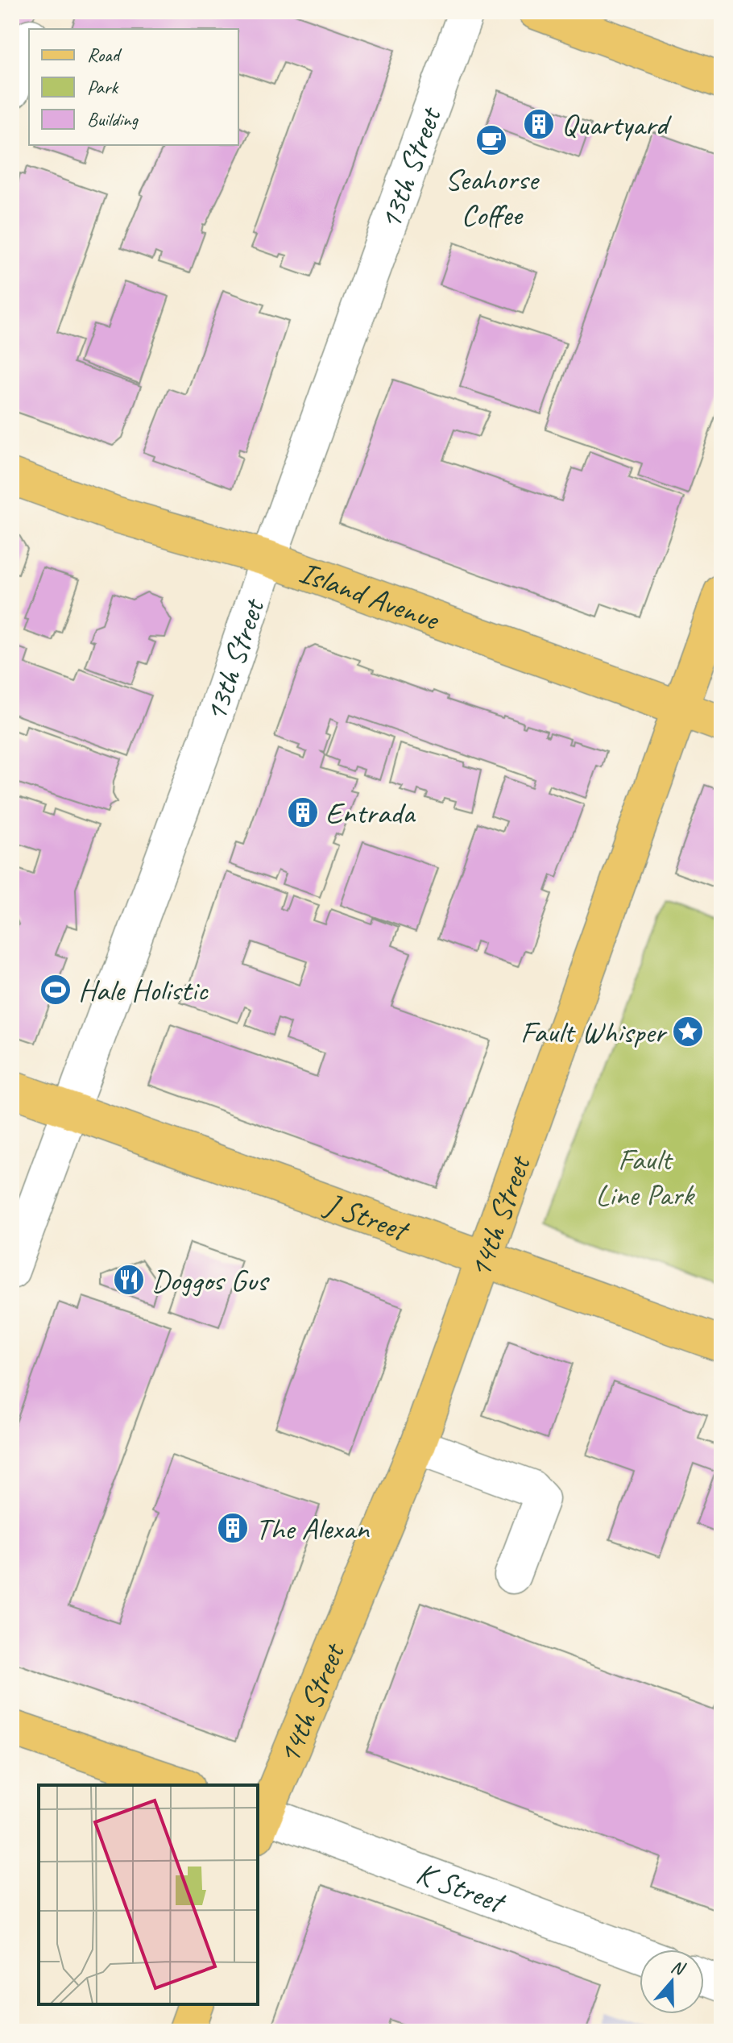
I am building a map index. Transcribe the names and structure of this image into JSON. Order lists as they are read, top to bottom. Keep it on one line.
{"streets":{"main road":["Island Avenue","J Street","14th Street"],"street":["13th Street","K Street"]},"crossings":[["13th Street","Island Avenue"],["13th Street","J Street"],["Island Avenue","14th Street"],["J Street","14th Street"],["14th Street","K Street"]],"parks":["Fault Line Park"],"places":{"building":["Quartyard","Entrada","The Alexan"],"cafe":["Seahorse Coffee"],"sports":["Hale Holistic"],"place":["Fault Whisper"],"restaurant":["Doggos Gus"]},"legend":["Road","Park","Building"],"north":"top"}
